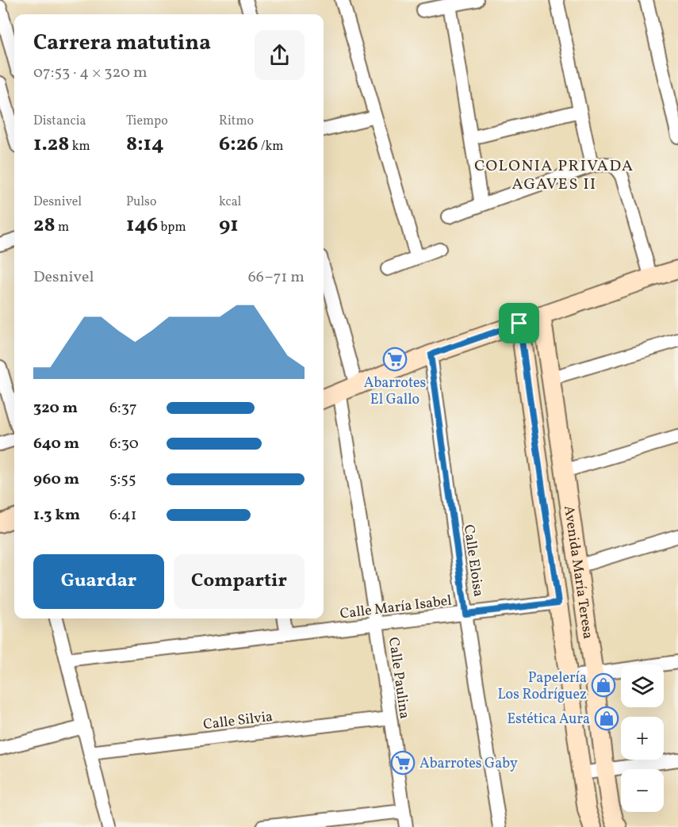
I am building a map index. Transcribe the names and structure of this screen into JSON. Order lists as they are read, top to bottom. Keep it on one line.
{"streets":{"street":["Calle Eloisa","Avenida María Teresa","Calle María Isabel","Calle Paulina","Calle Silvia"]},"crossings":[["Calle Eloisa","Calle María Isabel"],["Avenida María Teresa","Calle María Isabel"],["Calle María Isabel","Calle Paulina"],["Calle Paulina","Calle Silvia"]],"districts":["COLONIA PRIVADA AGAVES II"],"places":{"supermarket":["Abarrotes El Gallo","Abarrotes Gaby"],"shop":["Papelería Los Rodríguez","Estética Aura"]},"page":{"heading":["Carrera matutina","07:53 · 4 × 320 m"],"stats":[["Distancia","1.28 km"],["Tiempo","8:14"],["Ritmo","6:26 /km"],["Desnivel","28 m"],["Pulso","146 bpm"],["kcal","91"]],"chart":["Desnivel","66–71 m"],"list":[{"name":"320 m","note":"6:37"},{"name":"640 m","note":"6:30"},{"name":"960 m","note":"5:55"},{"name":"1.3 km","note":"6:41"}],"buttons":["Guardar","Compartir"],"map_buttons":["+","−"]}}
